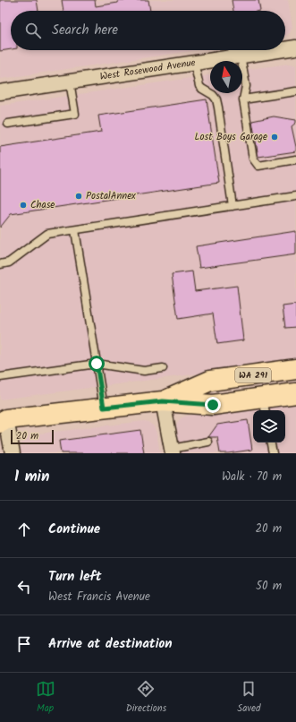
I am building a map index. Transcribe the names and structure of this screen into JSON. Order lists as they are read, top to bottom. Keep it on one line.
{"streets":{"main road":["WA 291"],"street":["West Rosewood Avenue"]},"places":["Lost Boys Garage","PostalAnnex","Chase"],"scale_bar":"20 m","north":"top","page":{"search":"Search here","scale":"20 m","heading":["1 min","Walk · 70 m"],"list":[["Continue","20 m"],["Turn left","West Francis Avenue","50 m"],"Arrive at destination"],"nav":["Map","Directions","Saved"]}}
